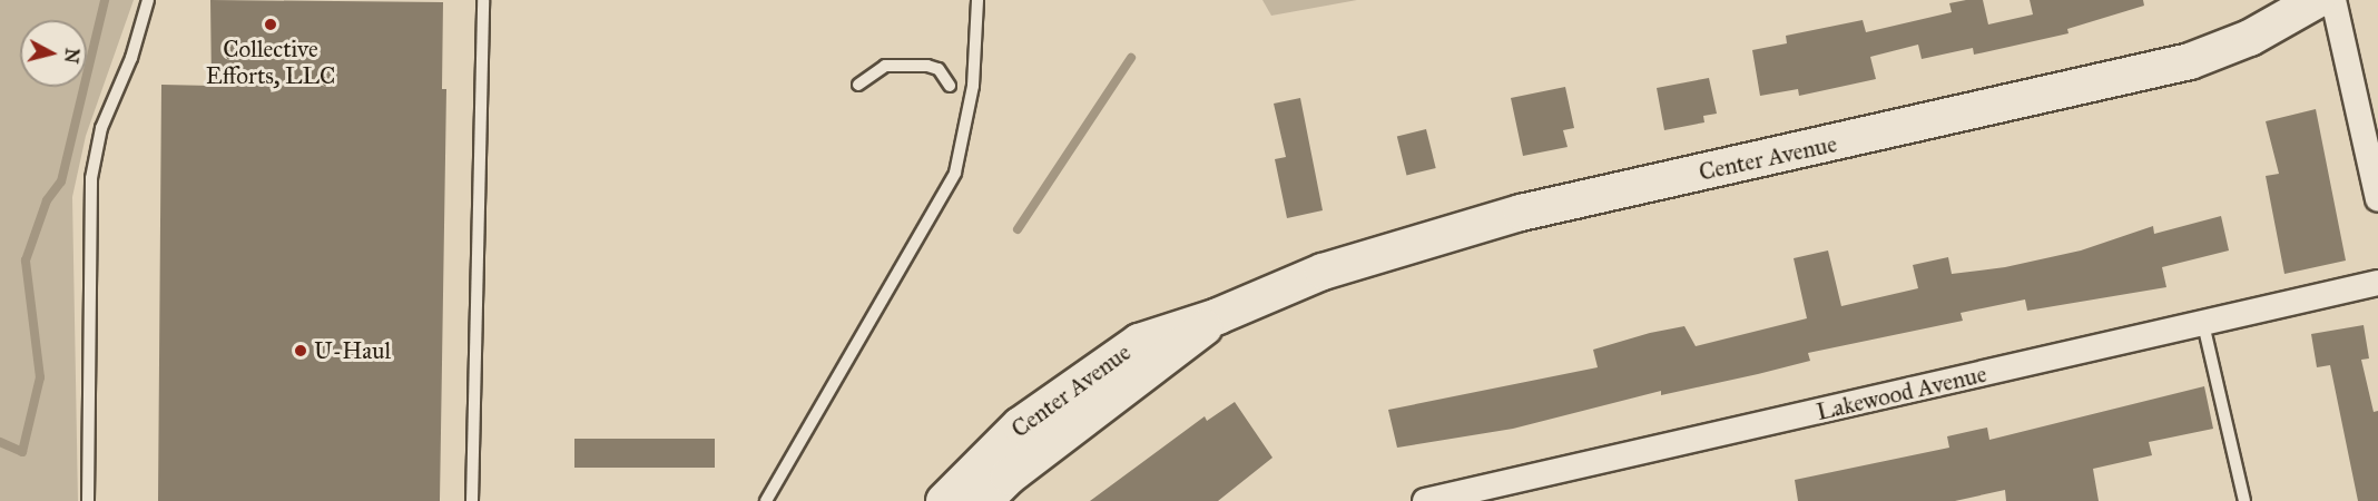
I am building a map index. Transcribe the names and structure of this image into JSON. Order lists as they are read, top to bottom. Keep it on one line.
{"streets":{"street":["Center Avenue","Lakewood Avenue"]},"places":["Collective Efforts, LLC","U-Haul"],"north":"right"}
